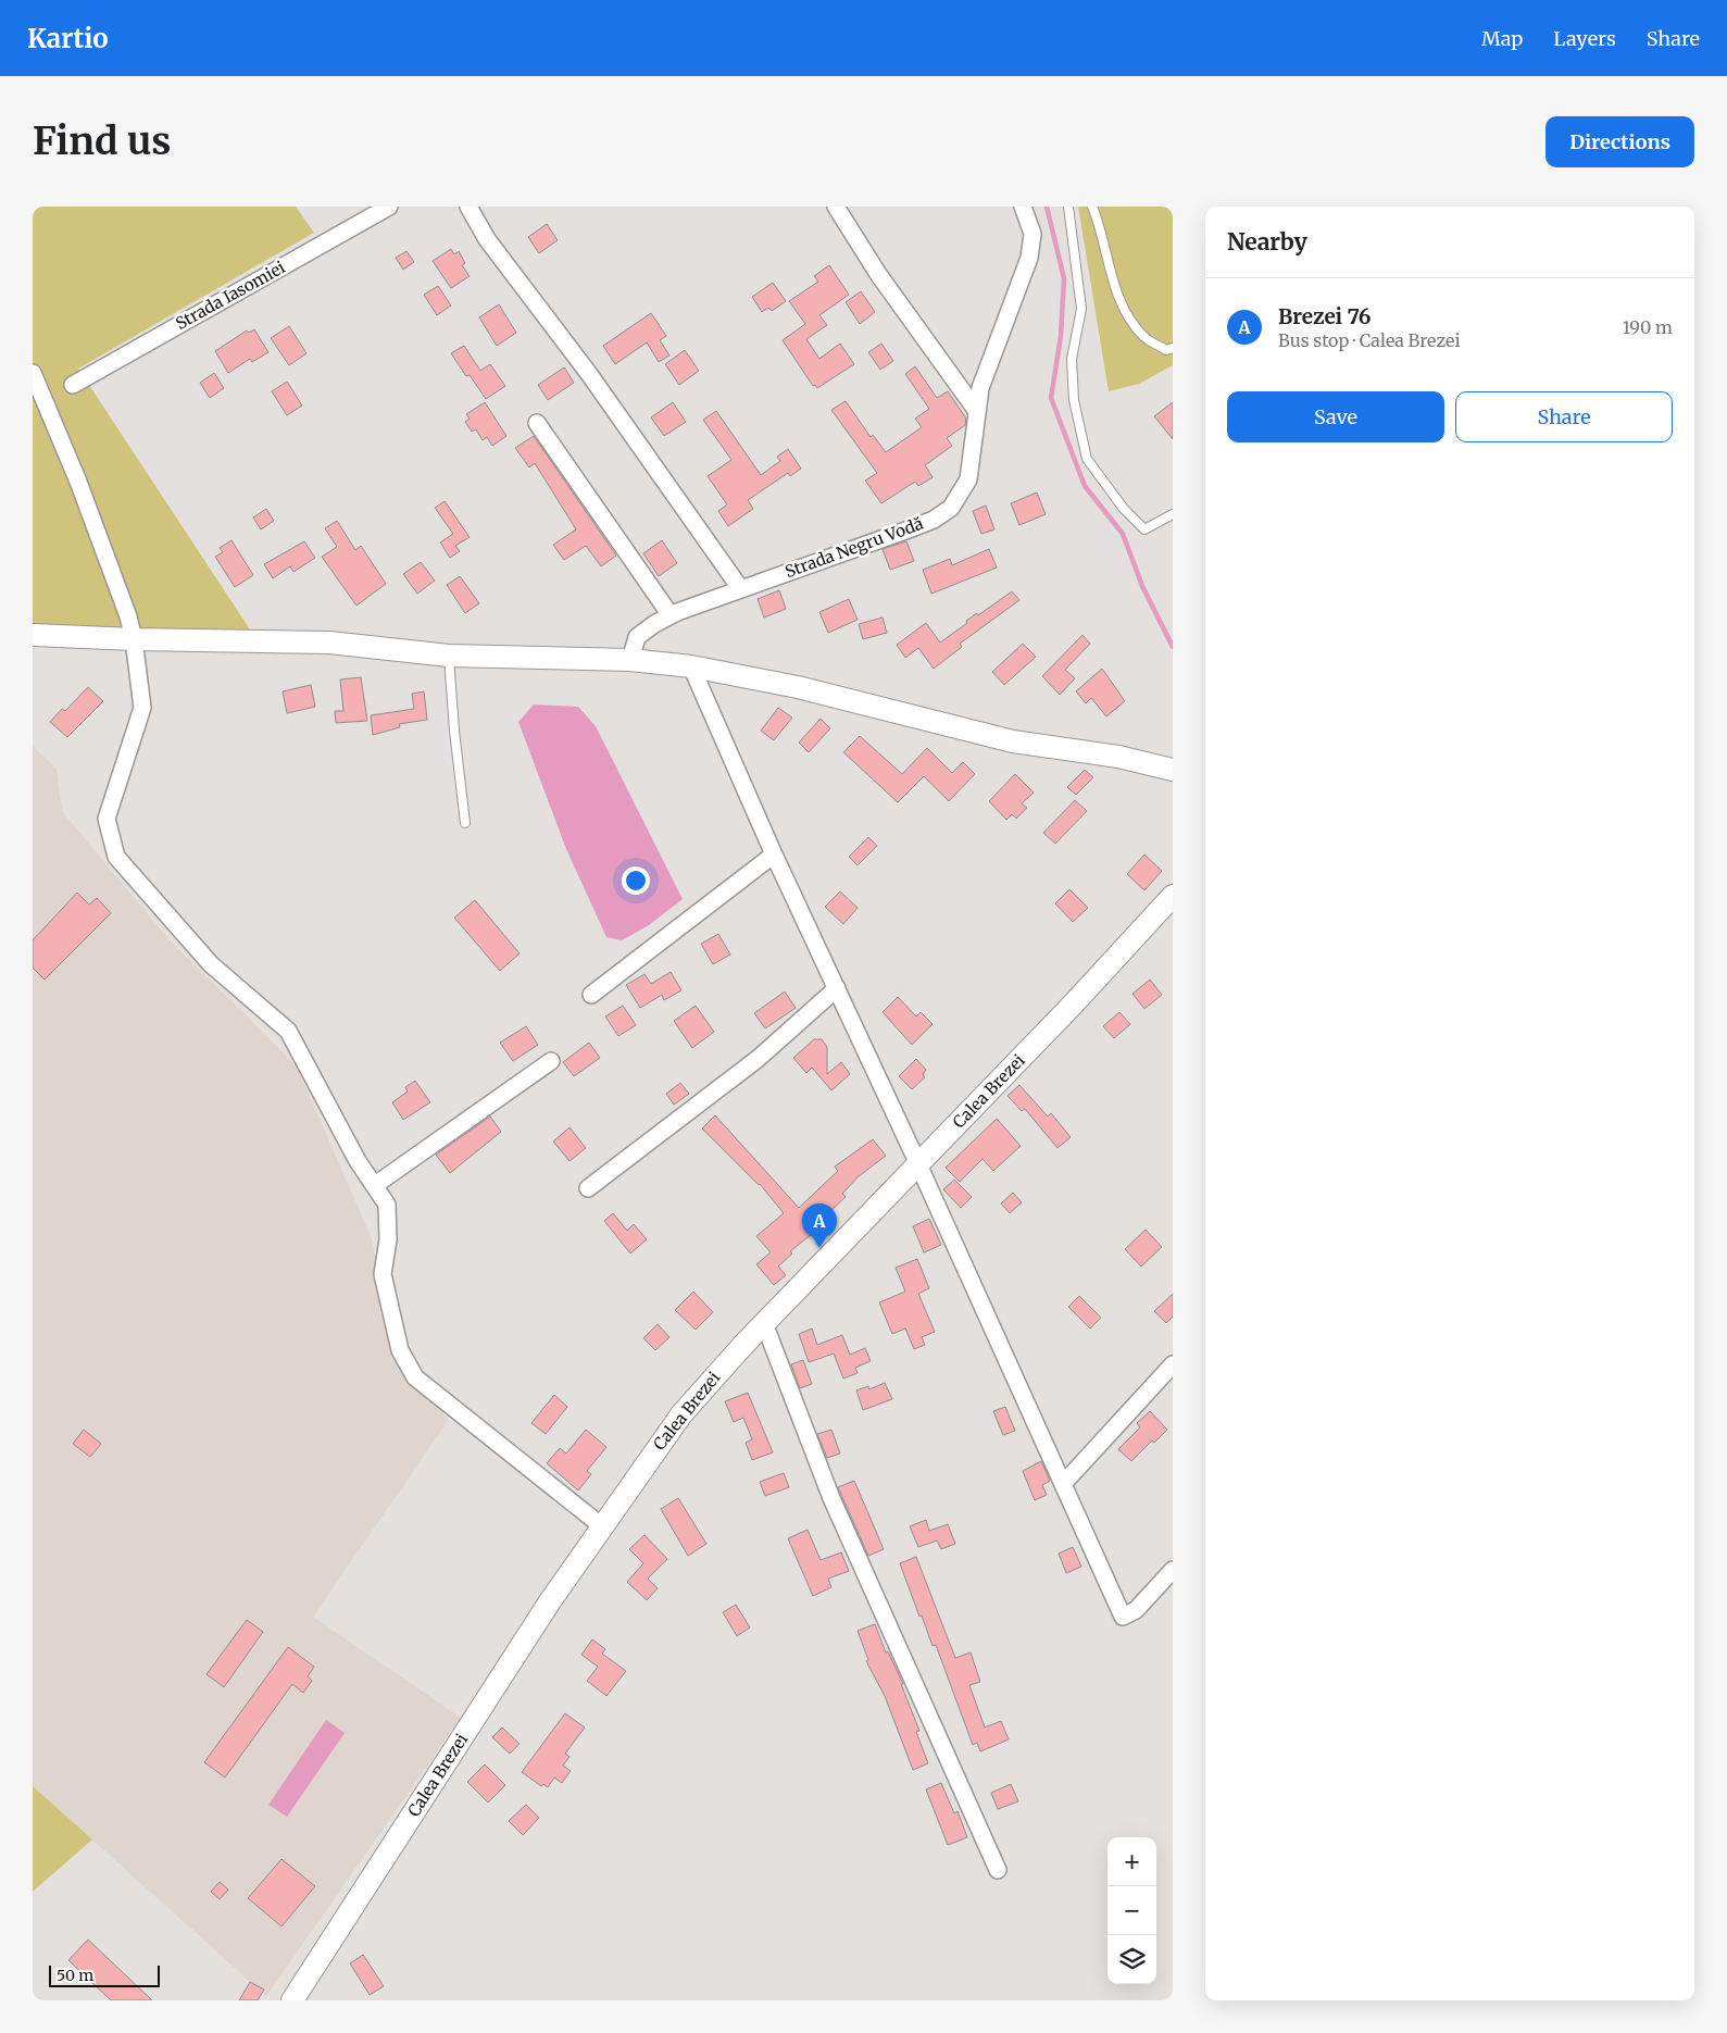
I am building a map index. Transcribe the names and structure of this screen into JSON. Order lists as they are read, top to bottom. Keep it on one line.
{"streets":{"street":["Strada Iasomiei","Strada Negru Vodă","Calea Brezei"]},"scale_bar":"50 m","page":{"header":"Kartio","nav":["Map","Layers","Share"],"buttons":["Directions",["Save","Share"]],"title":"Find us","heading":"Nearby","list":[{"mark":"A","name":"Brezei 76","note":"Bus stop · Calea Brezei","value":"190 m"}],"pins":"A","map_buttons":["+","−"],"scale":"50 m"}}
